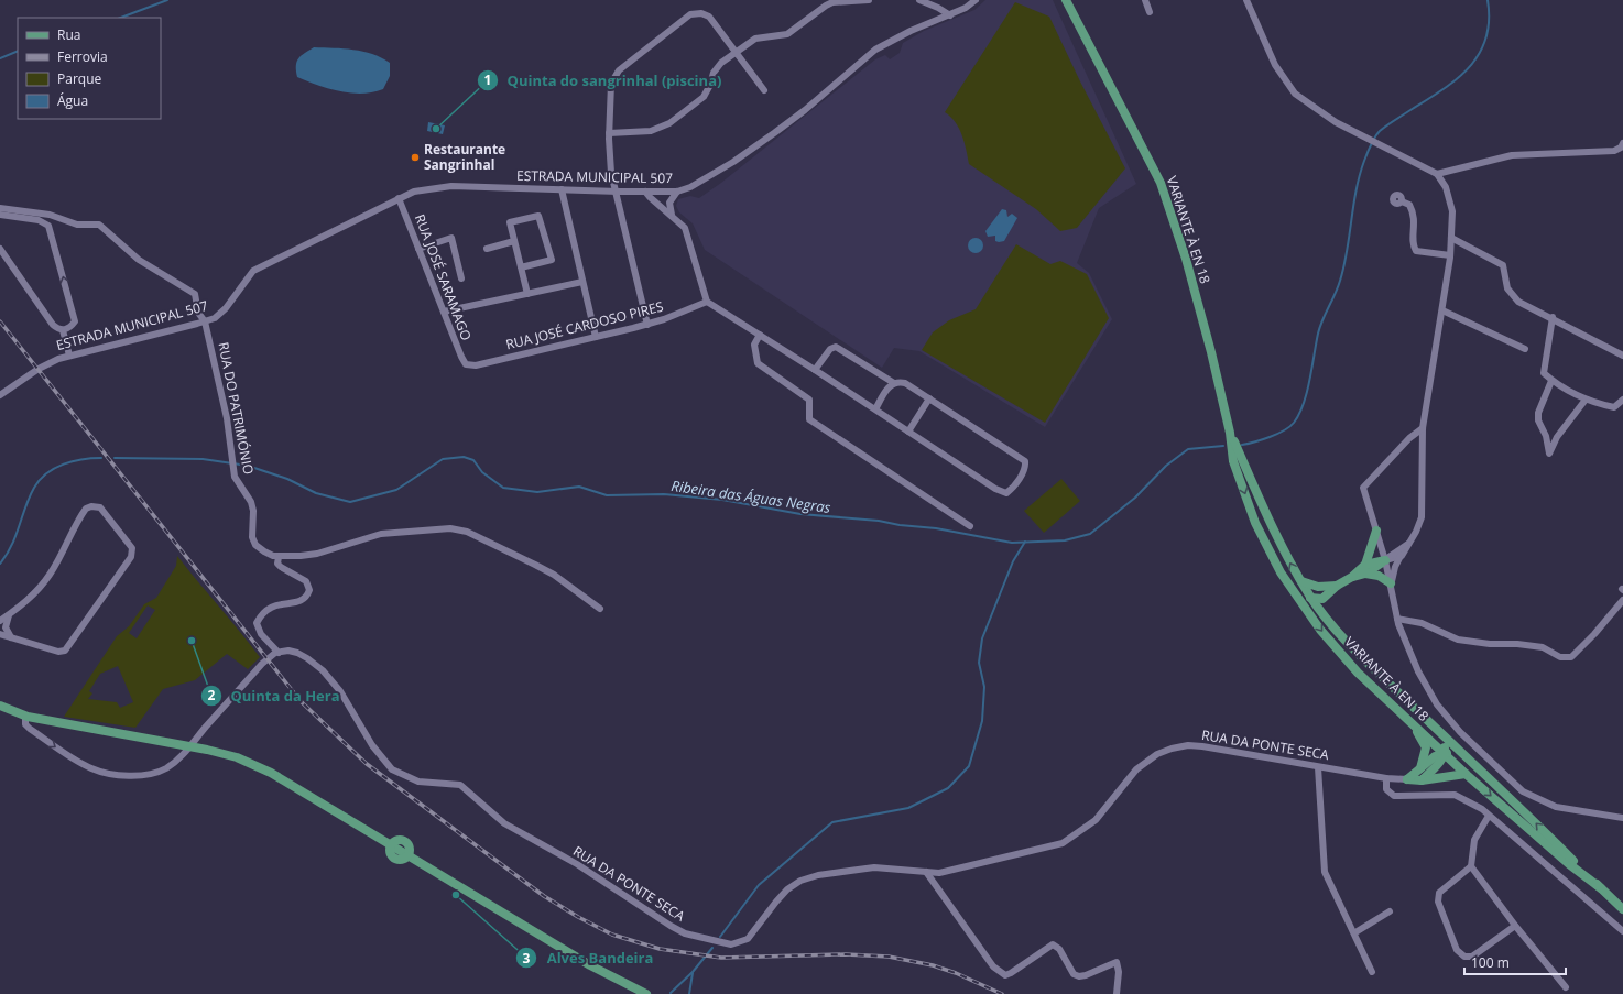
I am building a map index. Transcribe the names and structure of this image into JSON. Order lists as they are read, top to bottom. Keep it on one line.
{"streets":{"main road":["VARIANTE À EN 18"],"street":["ESTRADA MUNICIPAL 507","RUA JOSÉ SARAMAGO","RUA JOSÉ CARDOSO PIRES","RUA DO PATRIMÓNIO","RUA DA PONTE SECA"]},"crossings":[["ESTRADA MUNICIPAL 507","RUA JOSÉ SARAMAGO"],["ESTRADA MUNICIPAL 507","RUA DO PATRIMÓNIO"],["RUA JOSÉ SARAMAGO","RUA JOSÉ CARDOSO PIRES"]],"water":["Ribeira das Águas Negras"],"places":["Quinta do sangrinhal (piscina)","Restaurante Sangrinhal","Quinta da Hera","Alves Bandeira"],"legend":["Rua","Ferrovia","Parque","Água"],"scale_bar":"100 m"}
